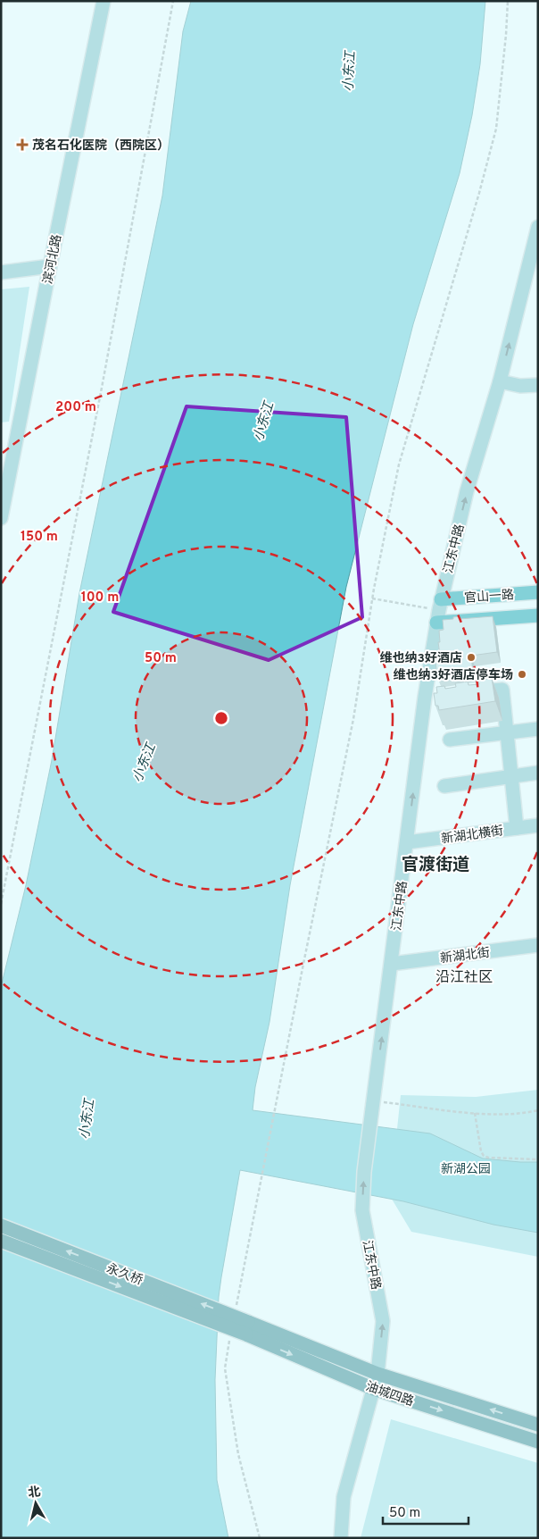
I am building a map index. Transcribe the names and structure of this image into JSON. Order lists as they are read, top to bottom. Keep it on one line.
{"streets":{"main road":["官山一路","永久桥","油城四路"],"street":["滨河北路","江东中路","新湖北横街","新湖北街"]},"crossings":[["江东中路","官山一路"],["江东中路","新湖北横街"],["江东中路","新湖北街"],["江东中路","油城四路"],["永久桥","油城四路"]],"one_way":["江东中路"],"districts":["官渡街道","沿江社区"],"water":["小东江"],"parks":["新湖公园"],"places":{"health":["茂名石化医院（西院区）"],"other":["维也纳3好酒店","维也纳3好酒店停车场"]},"scale_bar":"50 m","north":"top","rings":["200 m","150 m","100 m","50 m"]}
